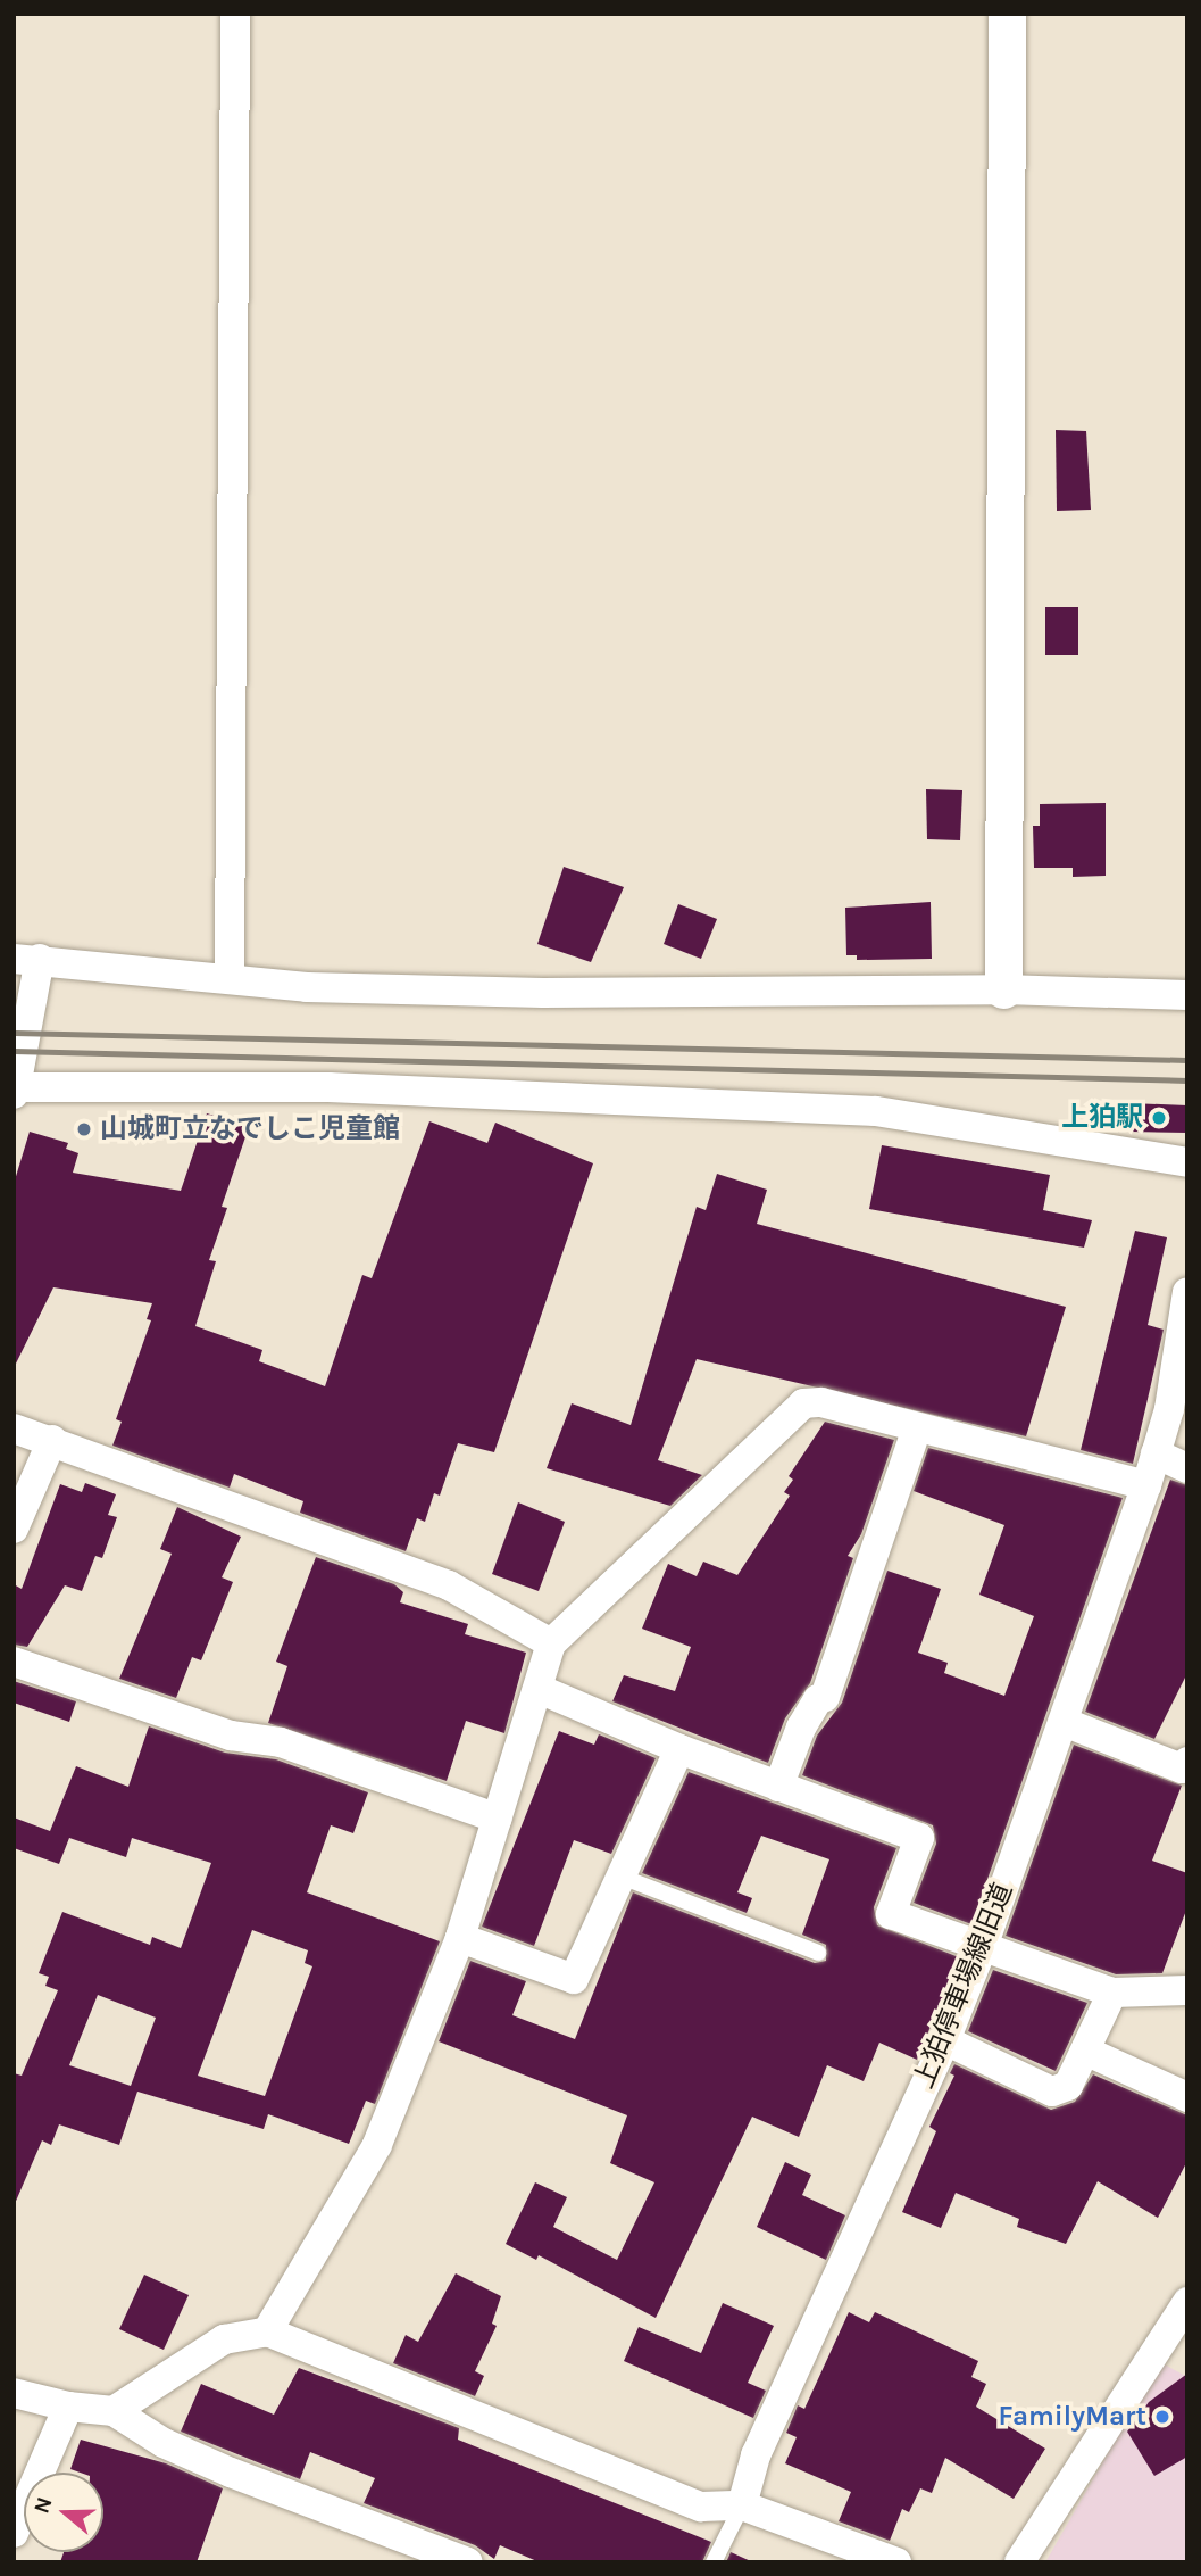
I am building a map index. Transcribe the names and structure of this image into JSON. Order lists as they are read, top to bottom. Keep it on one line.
{"streets":{"street":["上狛停車場線旧道"]},"places":["上狛駅","山城町立なでしこ児童館","FamilyMart"],"north":"left"}
